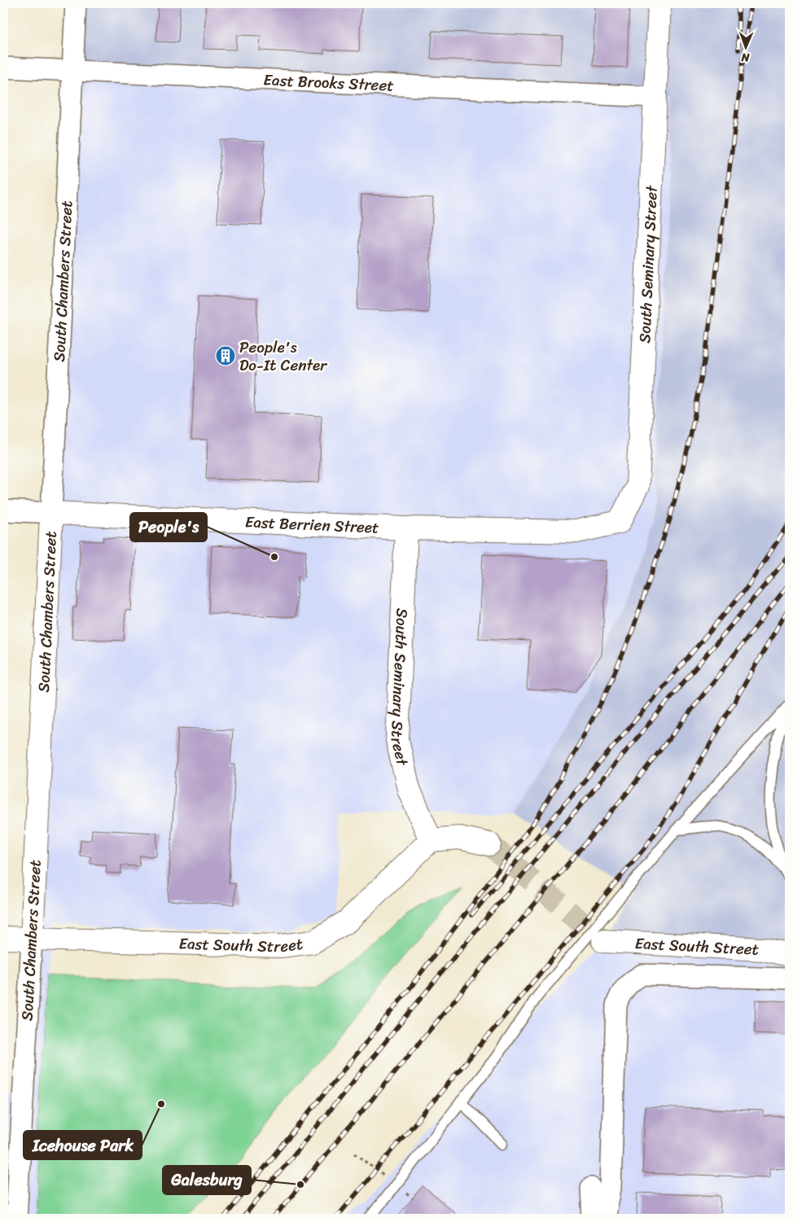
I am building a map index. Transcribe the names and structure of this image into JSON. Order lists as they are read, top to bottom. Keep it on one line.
{"streets":{"street":["East Brooks Street","South Seminary Street","South Chambers Street","East Berrien Street","East South Street"]},"crossings":[["East Brooks Street","South Seminary Street"],["East Brooks Street","South Chambers Street"],["South Seminary Street","East Berrien Street"],["South Seminary Street","East South Street"],["South Chambers Street","East Berrien Street"],["South Chambers Street","East South Street"]],"places":{"building":["People's Do-It Center"],"other":["People's","Icehouse Park","Galesburg"]},"north":"bottom"}
